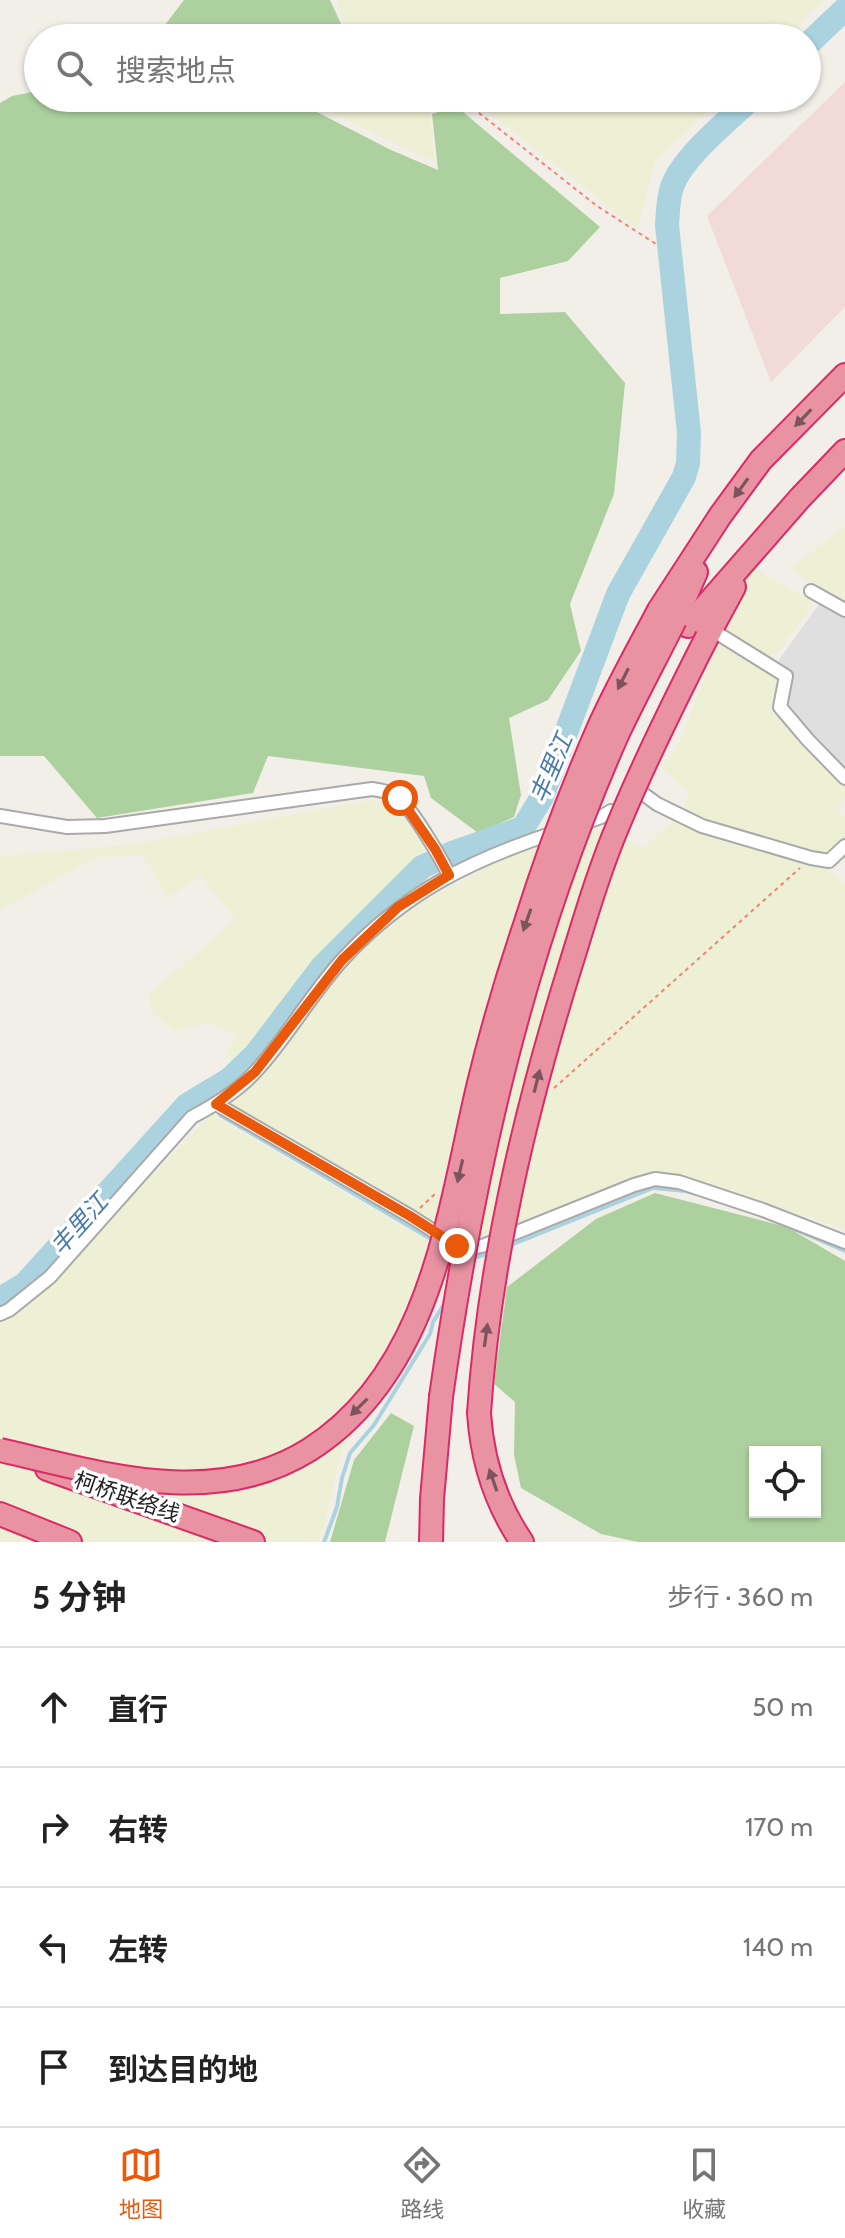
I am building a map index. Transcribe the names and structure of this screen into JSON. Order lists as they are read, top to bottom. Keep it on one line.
{"streets":{"highway":["柯桥联络线"]},"water":["丰里江"],"page":{"search":"搜索地点","heading":["5 分钟","步行 · 360 m"],"list":[["直行","50 m"],["右转","170 m"],["左转","140 m"],"到达目的地"],"nav":["地图","路线","收藏"]}}
